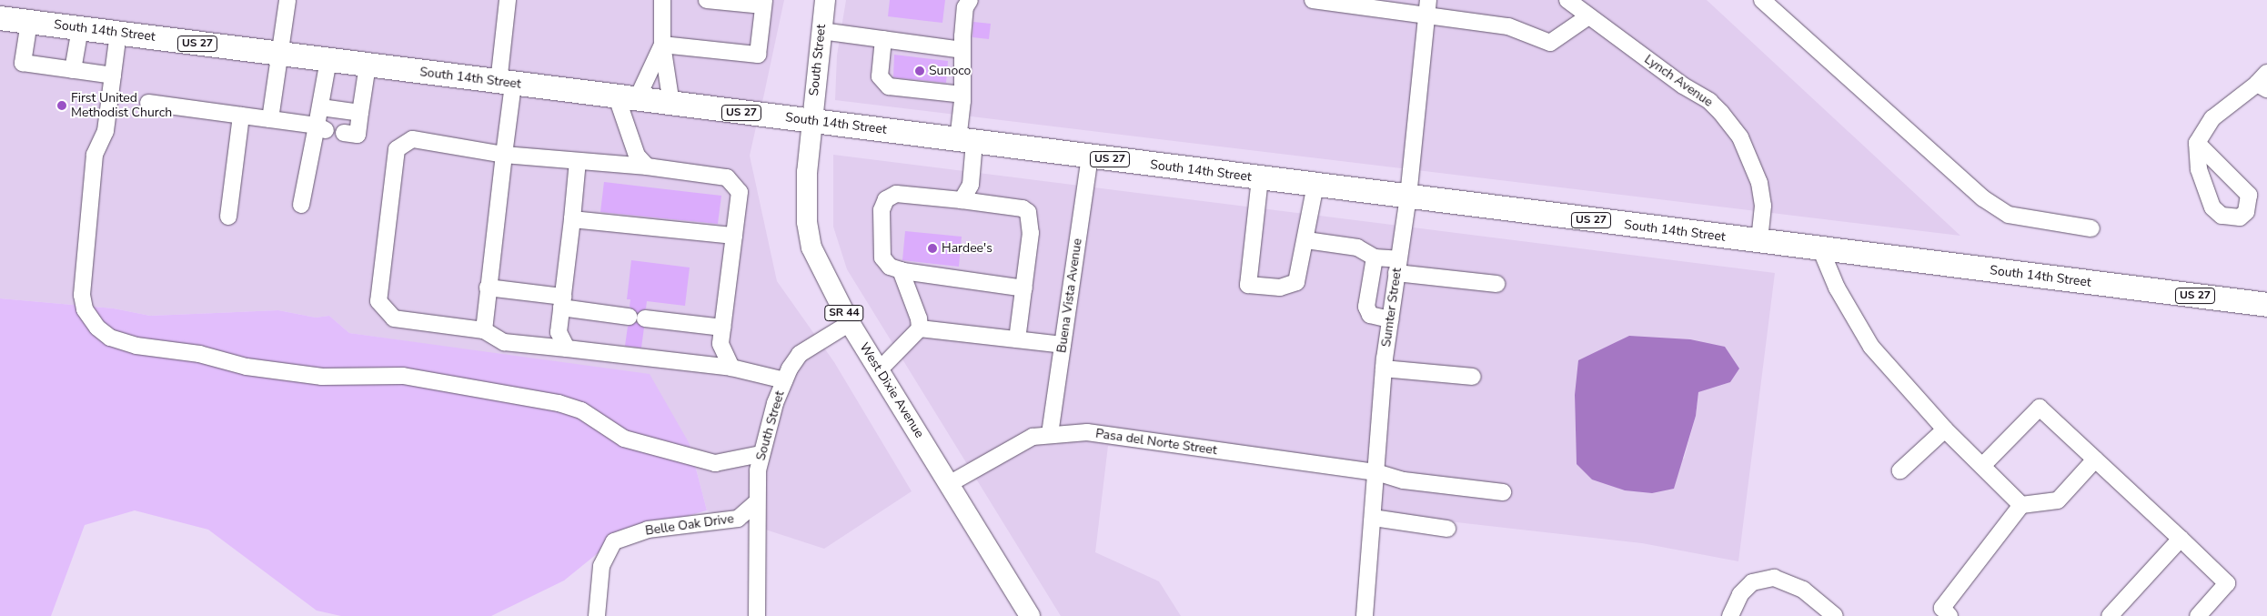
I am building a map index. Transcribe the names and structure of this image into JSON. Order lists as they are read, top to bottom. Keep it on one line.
{"streets":{"highway":["South 14th Street","US 27"],"main road":["South Street","SR 44","West Dixie Avenue"],"street":["Lynch Avenue","Buena Vista Avenue","Sumter Street","Pasa del Norte Street","Belle Oak Drive"]},"crossings":[["South 14th Street","South Street"],["South 14th Street","Lynch Avenue"],["South 14th Street","Buena Vista Avenue"],["South 14th Street","Sumter Street"],["South 14th Street","West Dixie Avenue"],["South Street","West Dixie Avenue"],["South Street","Belle Oak Drive"],["Buena Vista Avenue","Pasa del Norte Street"],["Sumter Street","Pasa del Norte Street"],["West Dixie Avenue","Pasa del Norte Street"]],"places":["Sunoco","First United Methodist Church","Hardee's"]}
